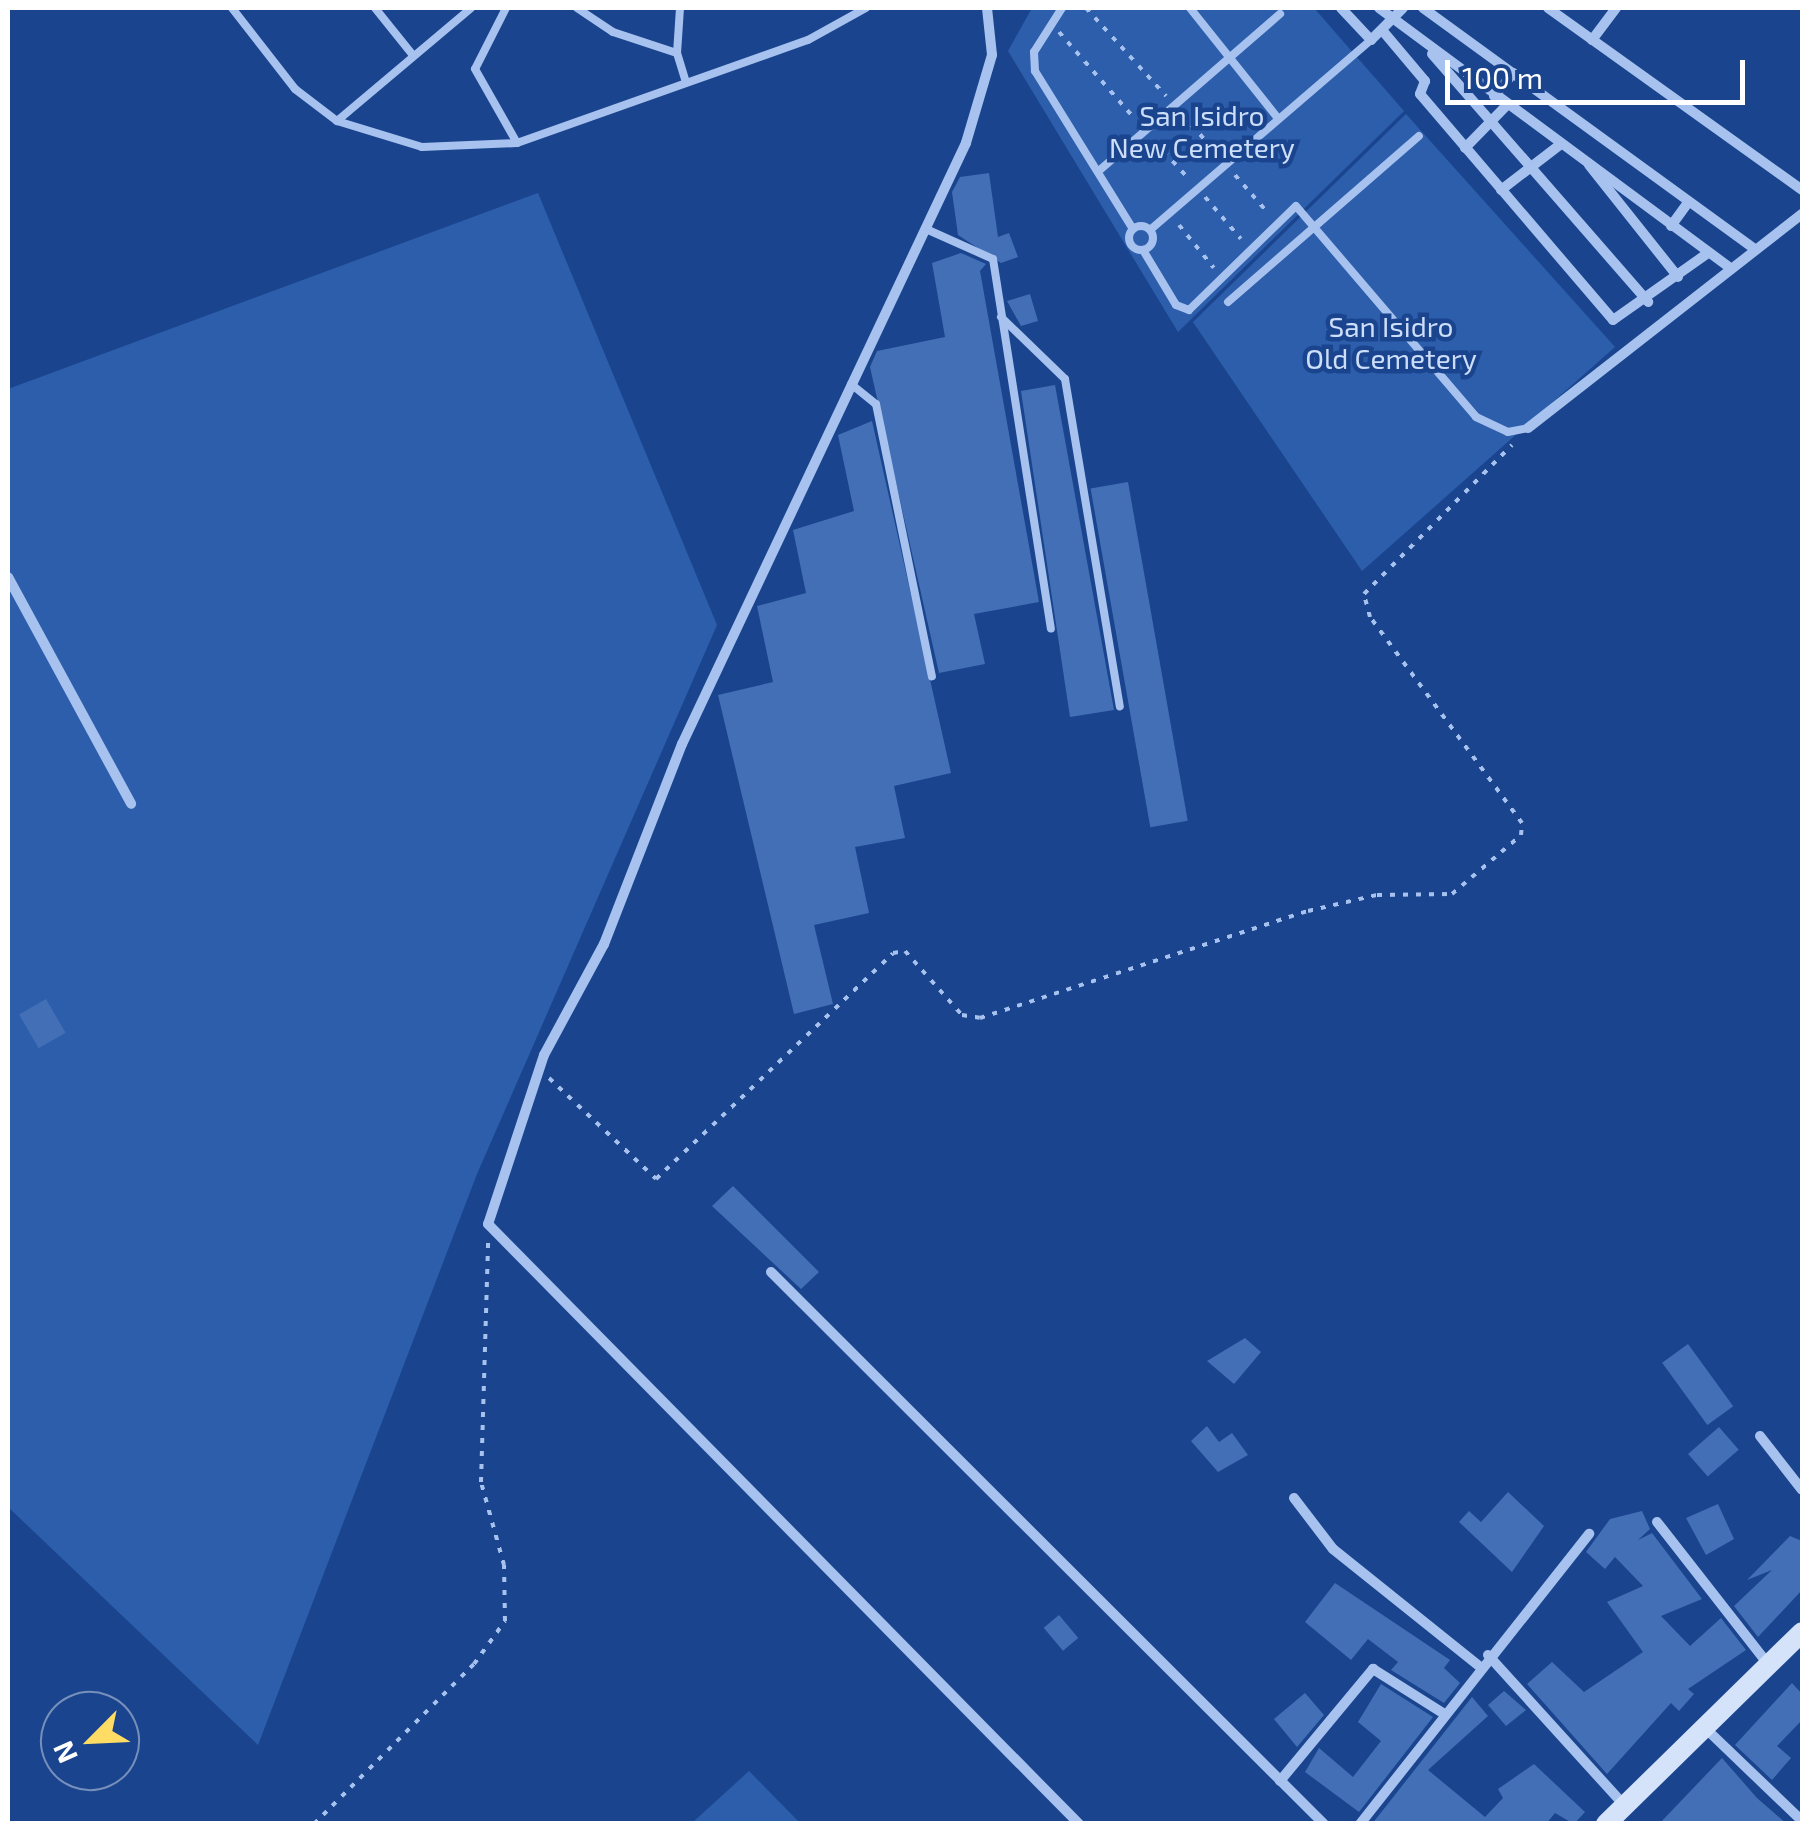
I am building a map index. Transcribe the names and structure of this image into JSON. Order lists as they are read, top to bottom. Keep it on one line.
{"parks":["San Isidro New Cemetery","San Isidro Old Cemetery"],"scale_bar":"100 m","north":"bottom left"}
